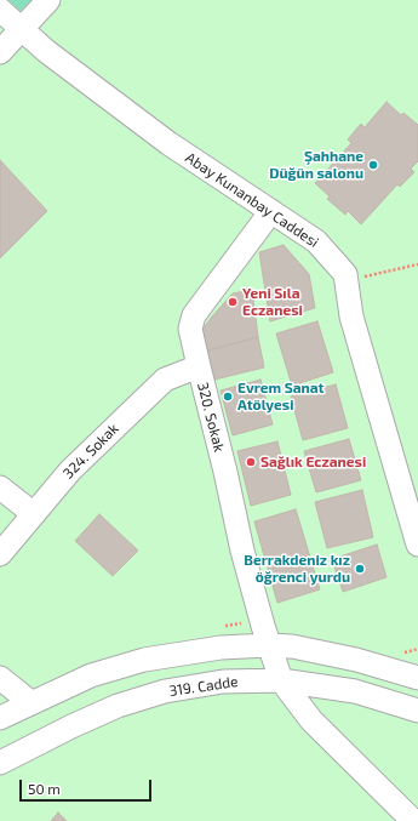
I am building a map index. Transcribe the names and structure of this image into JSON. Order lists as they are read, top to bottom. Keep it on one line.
{"streets":{"street":["Abay Kunanbay Caddesi","320. Sokak","324. Sokak","319. Cadde"]},"crossings":[["Abay Kunanbay Caddesi","320. Sokak"],["320. Sokak","324. Sokak"],["320. Sokak","319. Cadde"]],"places":["Şahhane Düğün salonu","Yeni Sıla Eczanesi","Evrem Sanat Atölyesi","Sağlık Eczanesi","Berrakdeniz kız öğrenci yurdu"],"scale_bar":"50 m"}
